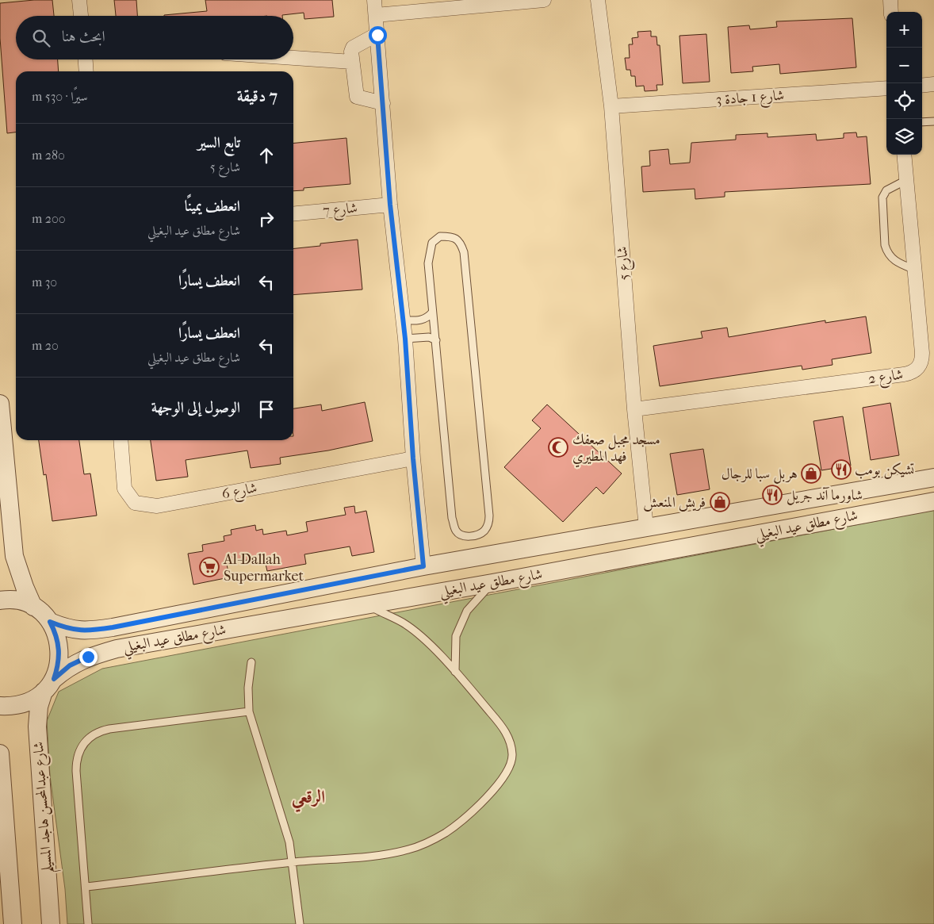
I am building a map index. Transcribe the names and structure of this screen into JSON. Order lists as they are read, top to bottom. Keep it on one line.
{"streets":{"street":["شارع 1 جادة 3","شارع 7","شارع 5","شارع 2","شارع 6","شارع مطلق عيد البغيلي","شارع عبدالمحسن هاجد المسيلم"]},"crossings":[["شارع 1 جادة 3","شارع 5"],["شارع 5","شارع 2"],["شارع 5","شارع مطلق عيد البغيلي"],["شارع مطلق عيد البغيلي","شارع عبدالمحسن هاجد المسيلم"]],"districts":["الرقعي"],"places":{"mosque":["مسجد مجبل صعفك فهد المطيري"],"restaurant":["تشيكن بومب","شاورما آند جريل"],"shop":["هربل سبا للرجال","فريش المنعش"],"supermarket":["Al-Dallah Supermarket"]},"page":{"map_buttons":["+","−"],"search":"ابحث هنا","heading":["7 دقيقة","سيرًا · 530 m"],"list":[["تابع السير","شارع 5","280 m"],["انعطف يمينًا","شارع مطلق عيد البغيلي","200 m"],["انعطف يسارًا","30 m"],["انعطف يسارًا","شارع مطلق عيد البغيلي","20 m"],"الوصول إلى الوجهة"]}}
